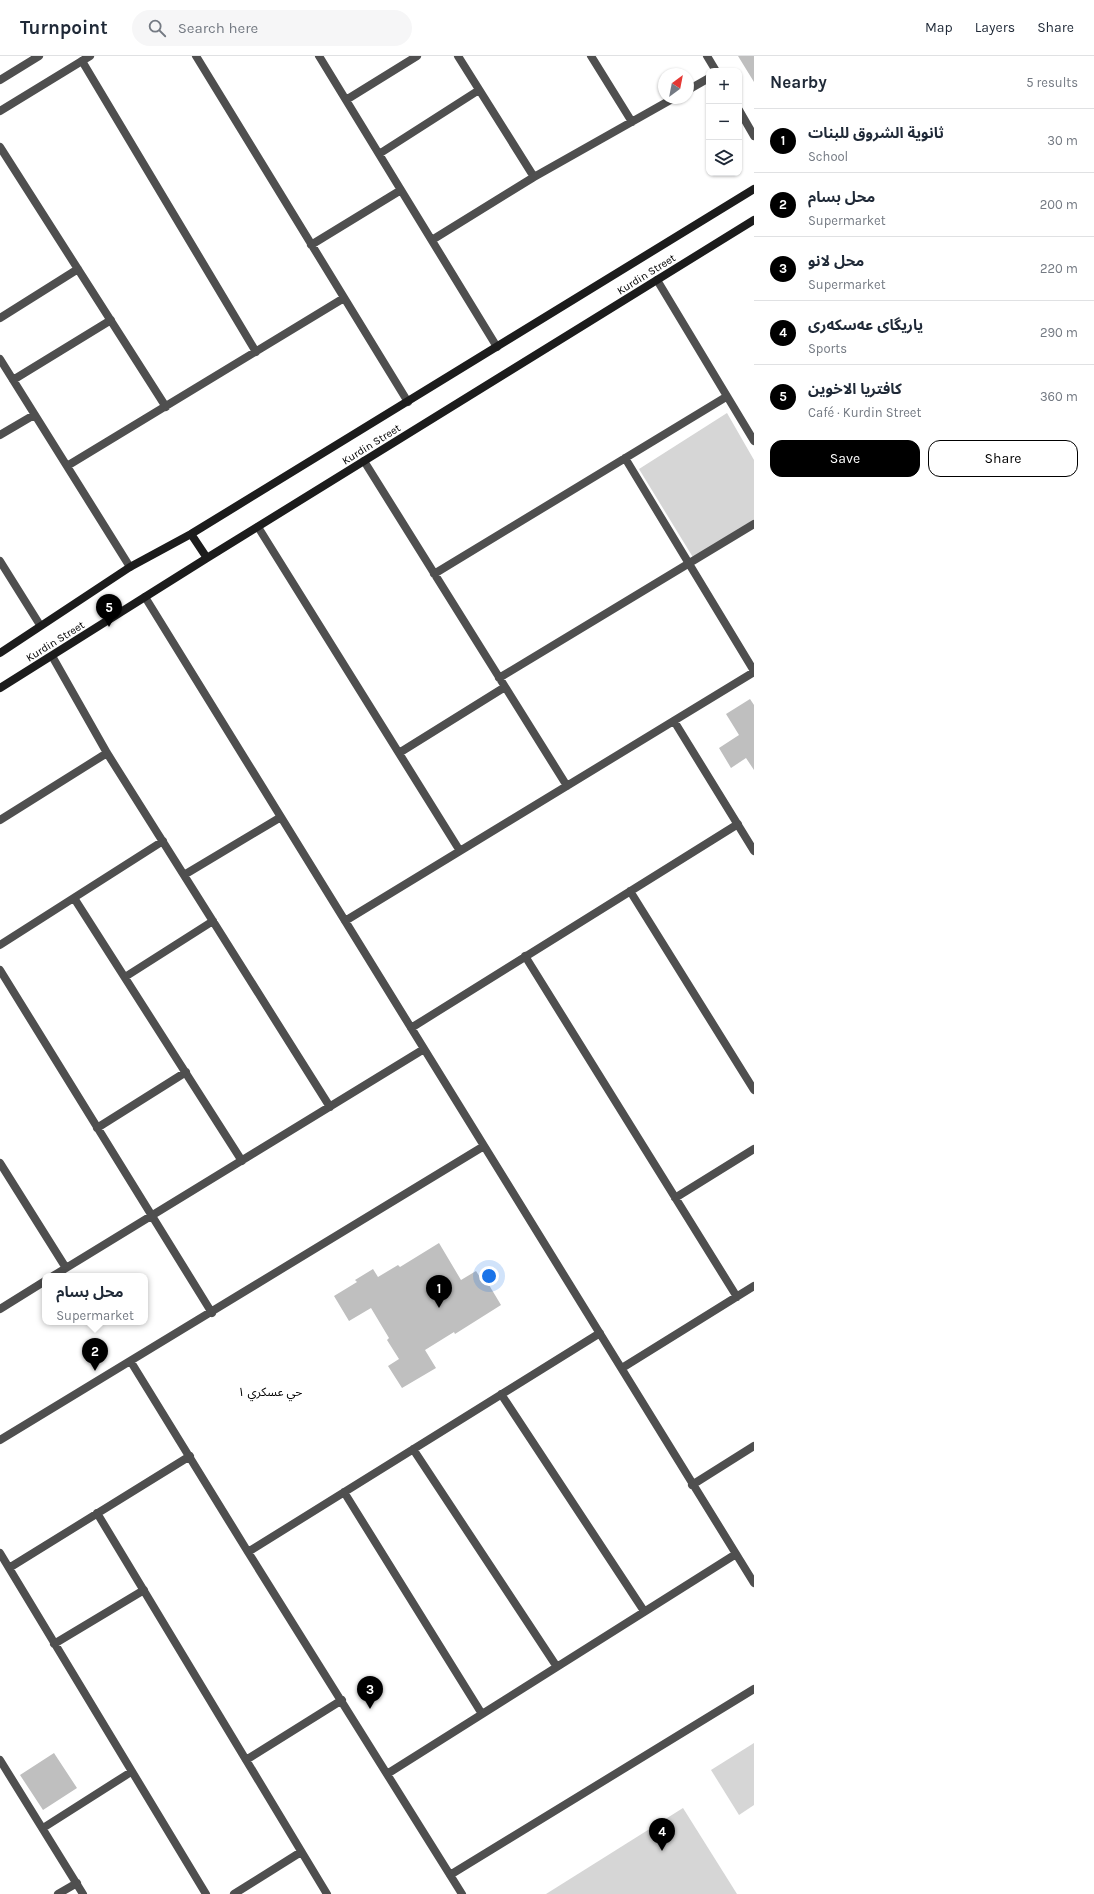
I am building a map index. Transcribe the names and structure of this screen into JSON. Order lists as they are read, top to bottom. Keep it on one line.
{"streets":{"main road":["Kurdin Street"]},"districts":["حي عسكري ١"],"north":"top right","page":{"header":"Turnpoint","search":"Search here","nav":["Map","Layers","Share"],"heading":["Nearby","5 results"],"map_buttons":["+","−"],"list":[{"mark":"1","name":"ثانوية الشروق للبنات","note":"School","value":"30 m"},{"mark":"2","name":"محل بسام","note":"Supermarket","value":"200 m"},{"mark":"3","name":"محل لانو","note":"Supermarket","value":"220 m"},{"mark":"4","name":"یاریگای عەسکەری","note":"Sports","value":"290 m"},{"mark":"5","name":"كافتريا الاخوين","note":"Café · Kurdin Street","value":"360 m"}],"buttons":["Save","Share"],"pins":["5","1","2","3","4"],"popup":["محل بسام","Supermarket"]}}
